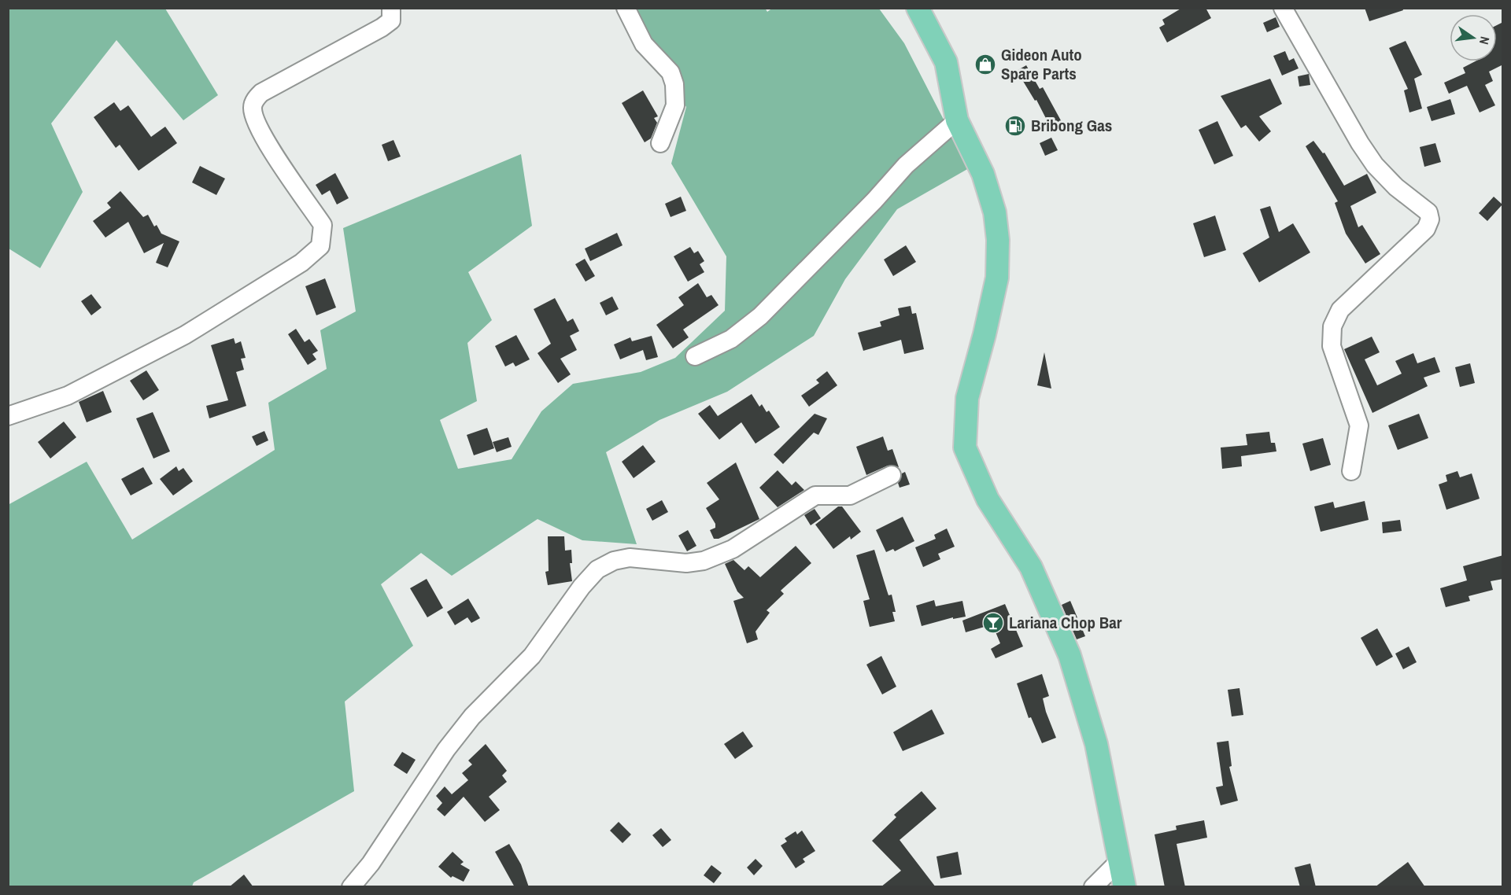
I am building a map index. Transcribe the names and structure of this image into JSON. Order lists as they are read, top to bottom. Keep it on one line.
{"places":{"shop":["Gideon Auto Spare Parts"],"fuel station":["Bribong Gas"],"bar":["Lariana Chop Bar"]},"north":"right"}
